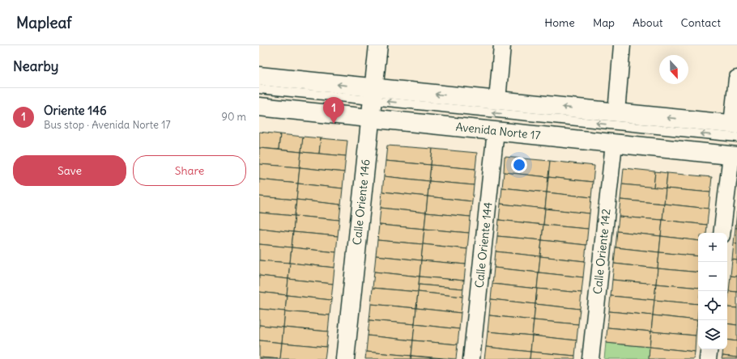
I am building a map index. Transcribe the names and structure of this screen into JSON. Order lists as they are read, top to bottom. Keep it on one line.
{"streets":{"main road":["Avenida Norte 17","Calle Oriente 146"],"street":["Calle Oriente 144","Calle Oriente 142"]},"crossings":[["Avenida Norte 17","Calle Oriente 146"],["Avenida Norte 17","Calle Oriente 144"],["Avenida Norte 17","Calle Oriente 142"]],"north":"bottom","page":{"header":"Mapleaf","nav":["Home","Map","About","Contact"],"heading":"Nearby","list":[{"mark":"1","name":"Oriente 146","note":"Bus stop · Avenida Norte 17","value":"90 m"}],"pins":"1","buttons":["Save","Share"],"map_buttons":["+","−"]}}
